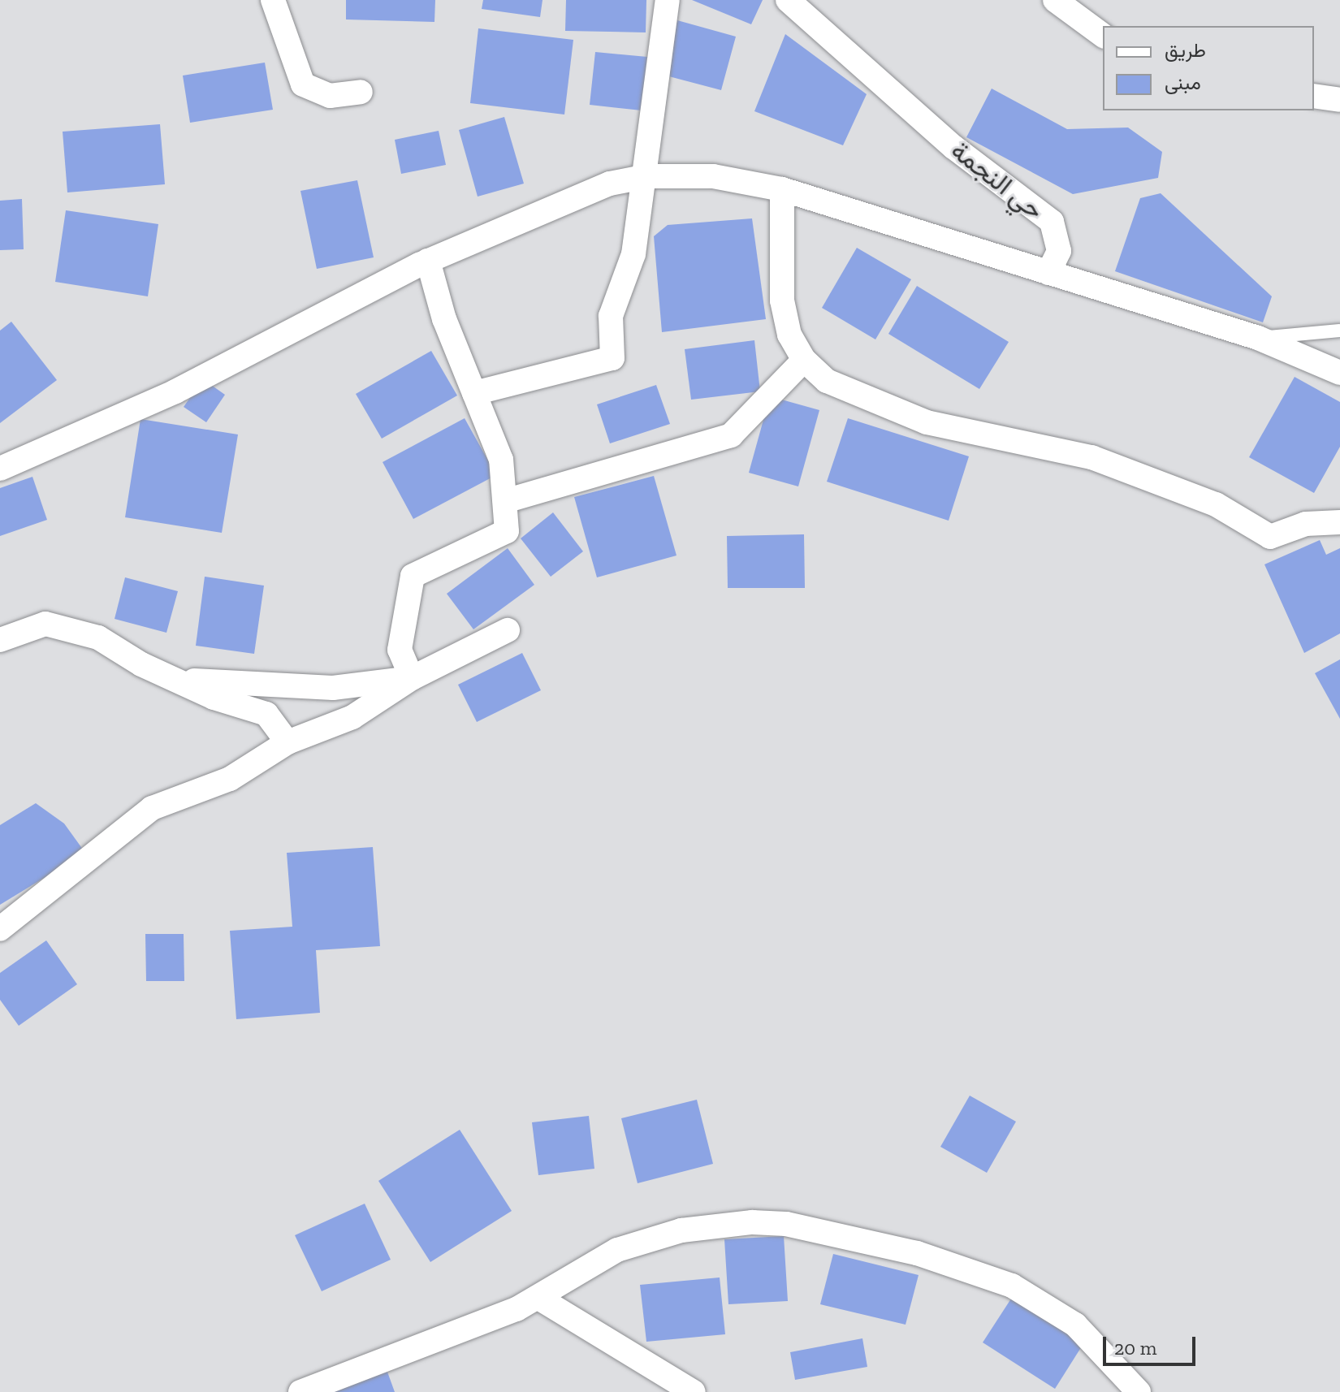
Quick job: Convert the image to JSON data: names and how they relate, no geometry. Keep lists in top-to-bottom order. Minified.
{"streets":{"street":["حي النجمة"]},"legend":["طريق","مبنى"],"scale_bar":"20 m"}
